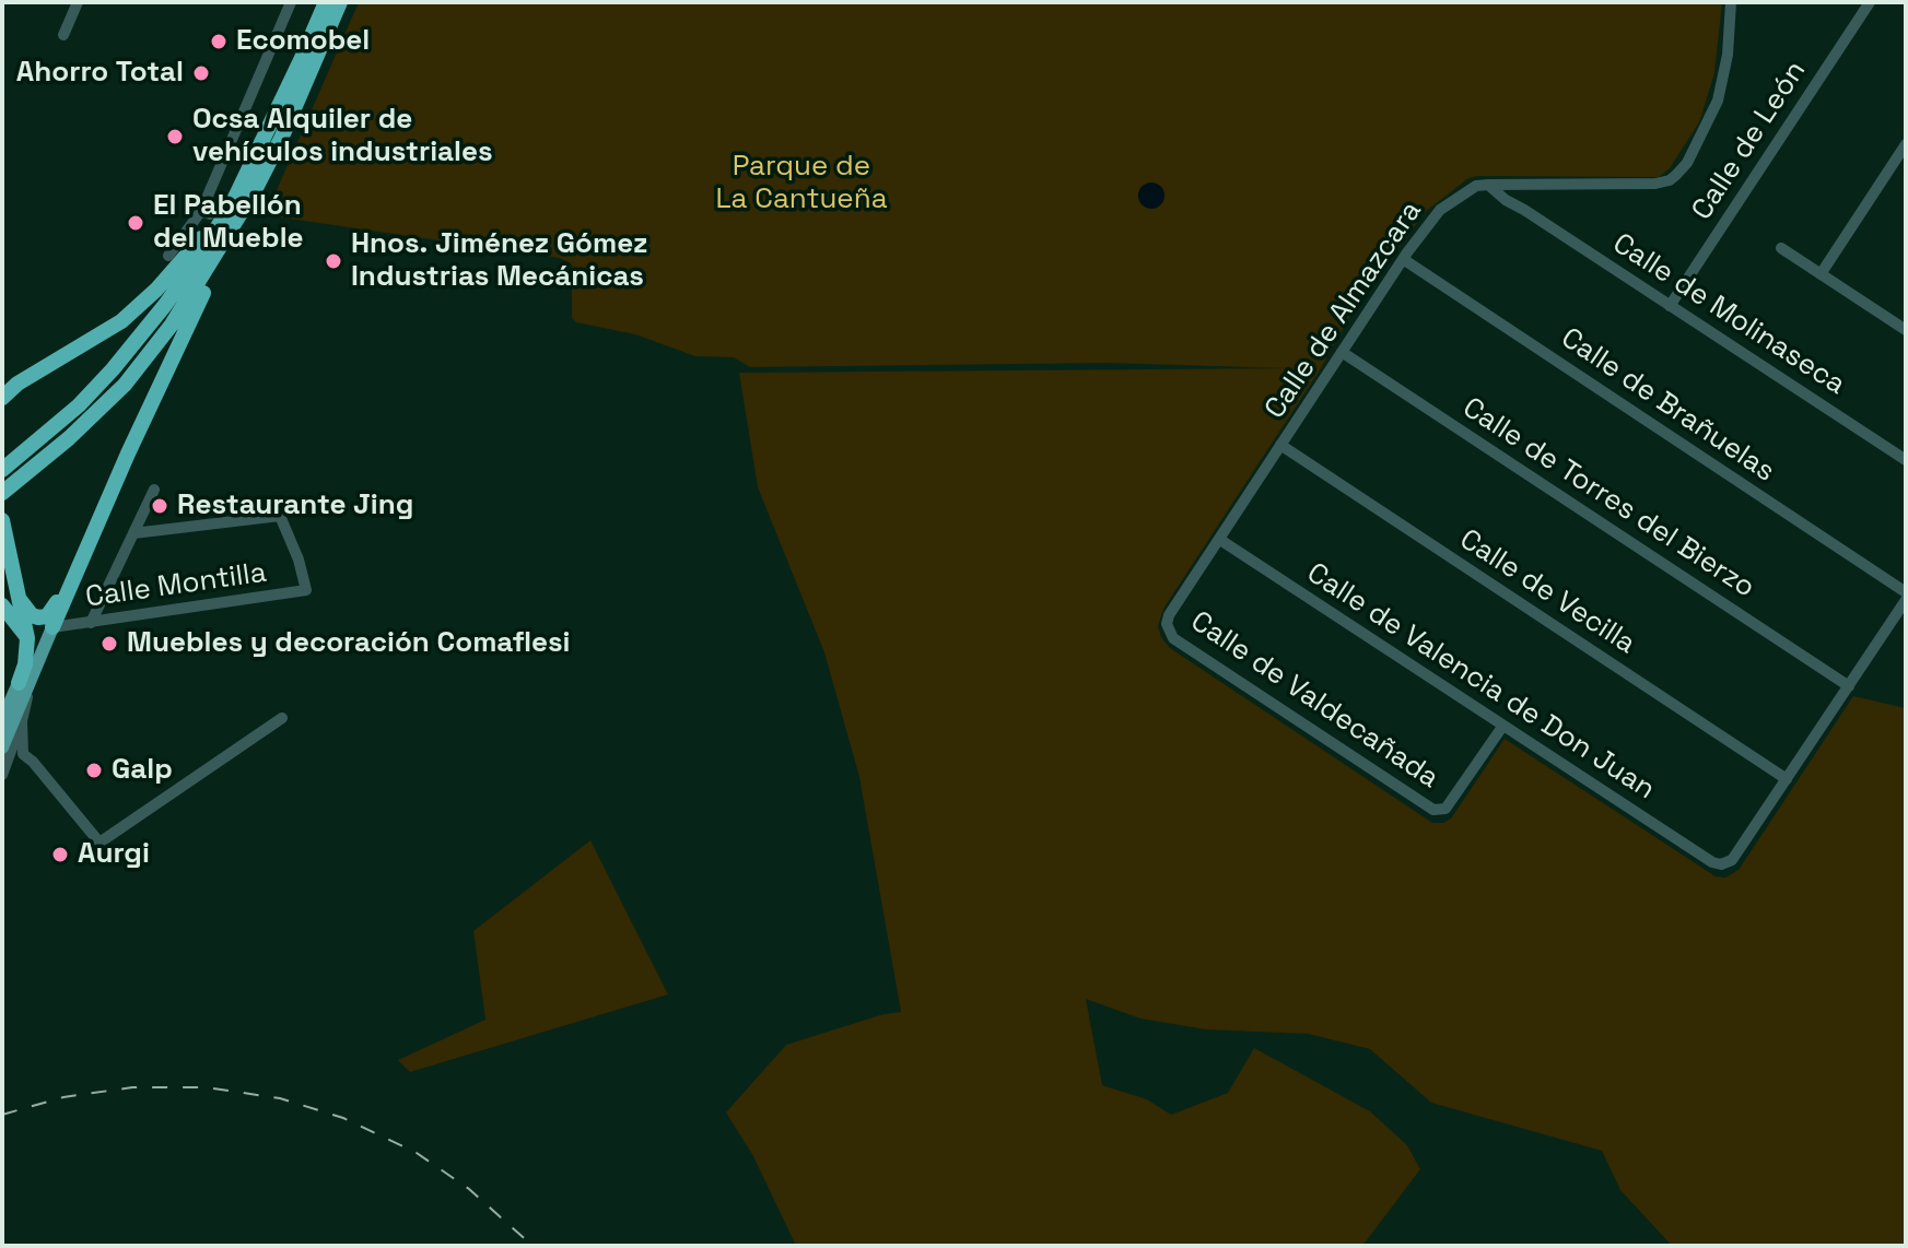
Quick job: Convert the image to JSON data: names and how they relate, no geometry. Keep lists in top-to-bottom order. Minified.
{"streets":{"street":["Calle de León","Calle de Almazcara","Calle de Molinaseca","Calle de Brañuelas","Calle de Torres del Bierzo","Calle Montilla","Calle de Vecilla","Calle de Valencia de Don Juan","Calle de Valdecañada"]},"crossings":[["Calle de León","Calle de Molinaseca"],["Calle de Almazcara","Calle de Molinaseca"],["Calle de Almazcara","Calle de Brañuelas"],["Calle de Almazcara","Calle de Torres del Bierzo"],["Calle de Almazcara","Calle de Vecilla"],["Calle de Almazcara","Calle de Valencia de Don Juan"],["Calle de Almazcara","Calle de Valdecañada"],["Calle de Vecilla","Calle de Valencia de Don Juan"],["Calle de Valencia de Don Juan","Calle de Valdecañada"]],"parks":["Parque de La Cantueña"],"places":["Ecomobel","Ahorro Total","Ocsa Alquiler de vehículos industriales","El Pabellón del Mueble","Hnos. Jiménez Gómez Industrias Mecánicas","Restaurante Jing","Muebles y decoración Comaflesi","Galp","Aurgi"]}
